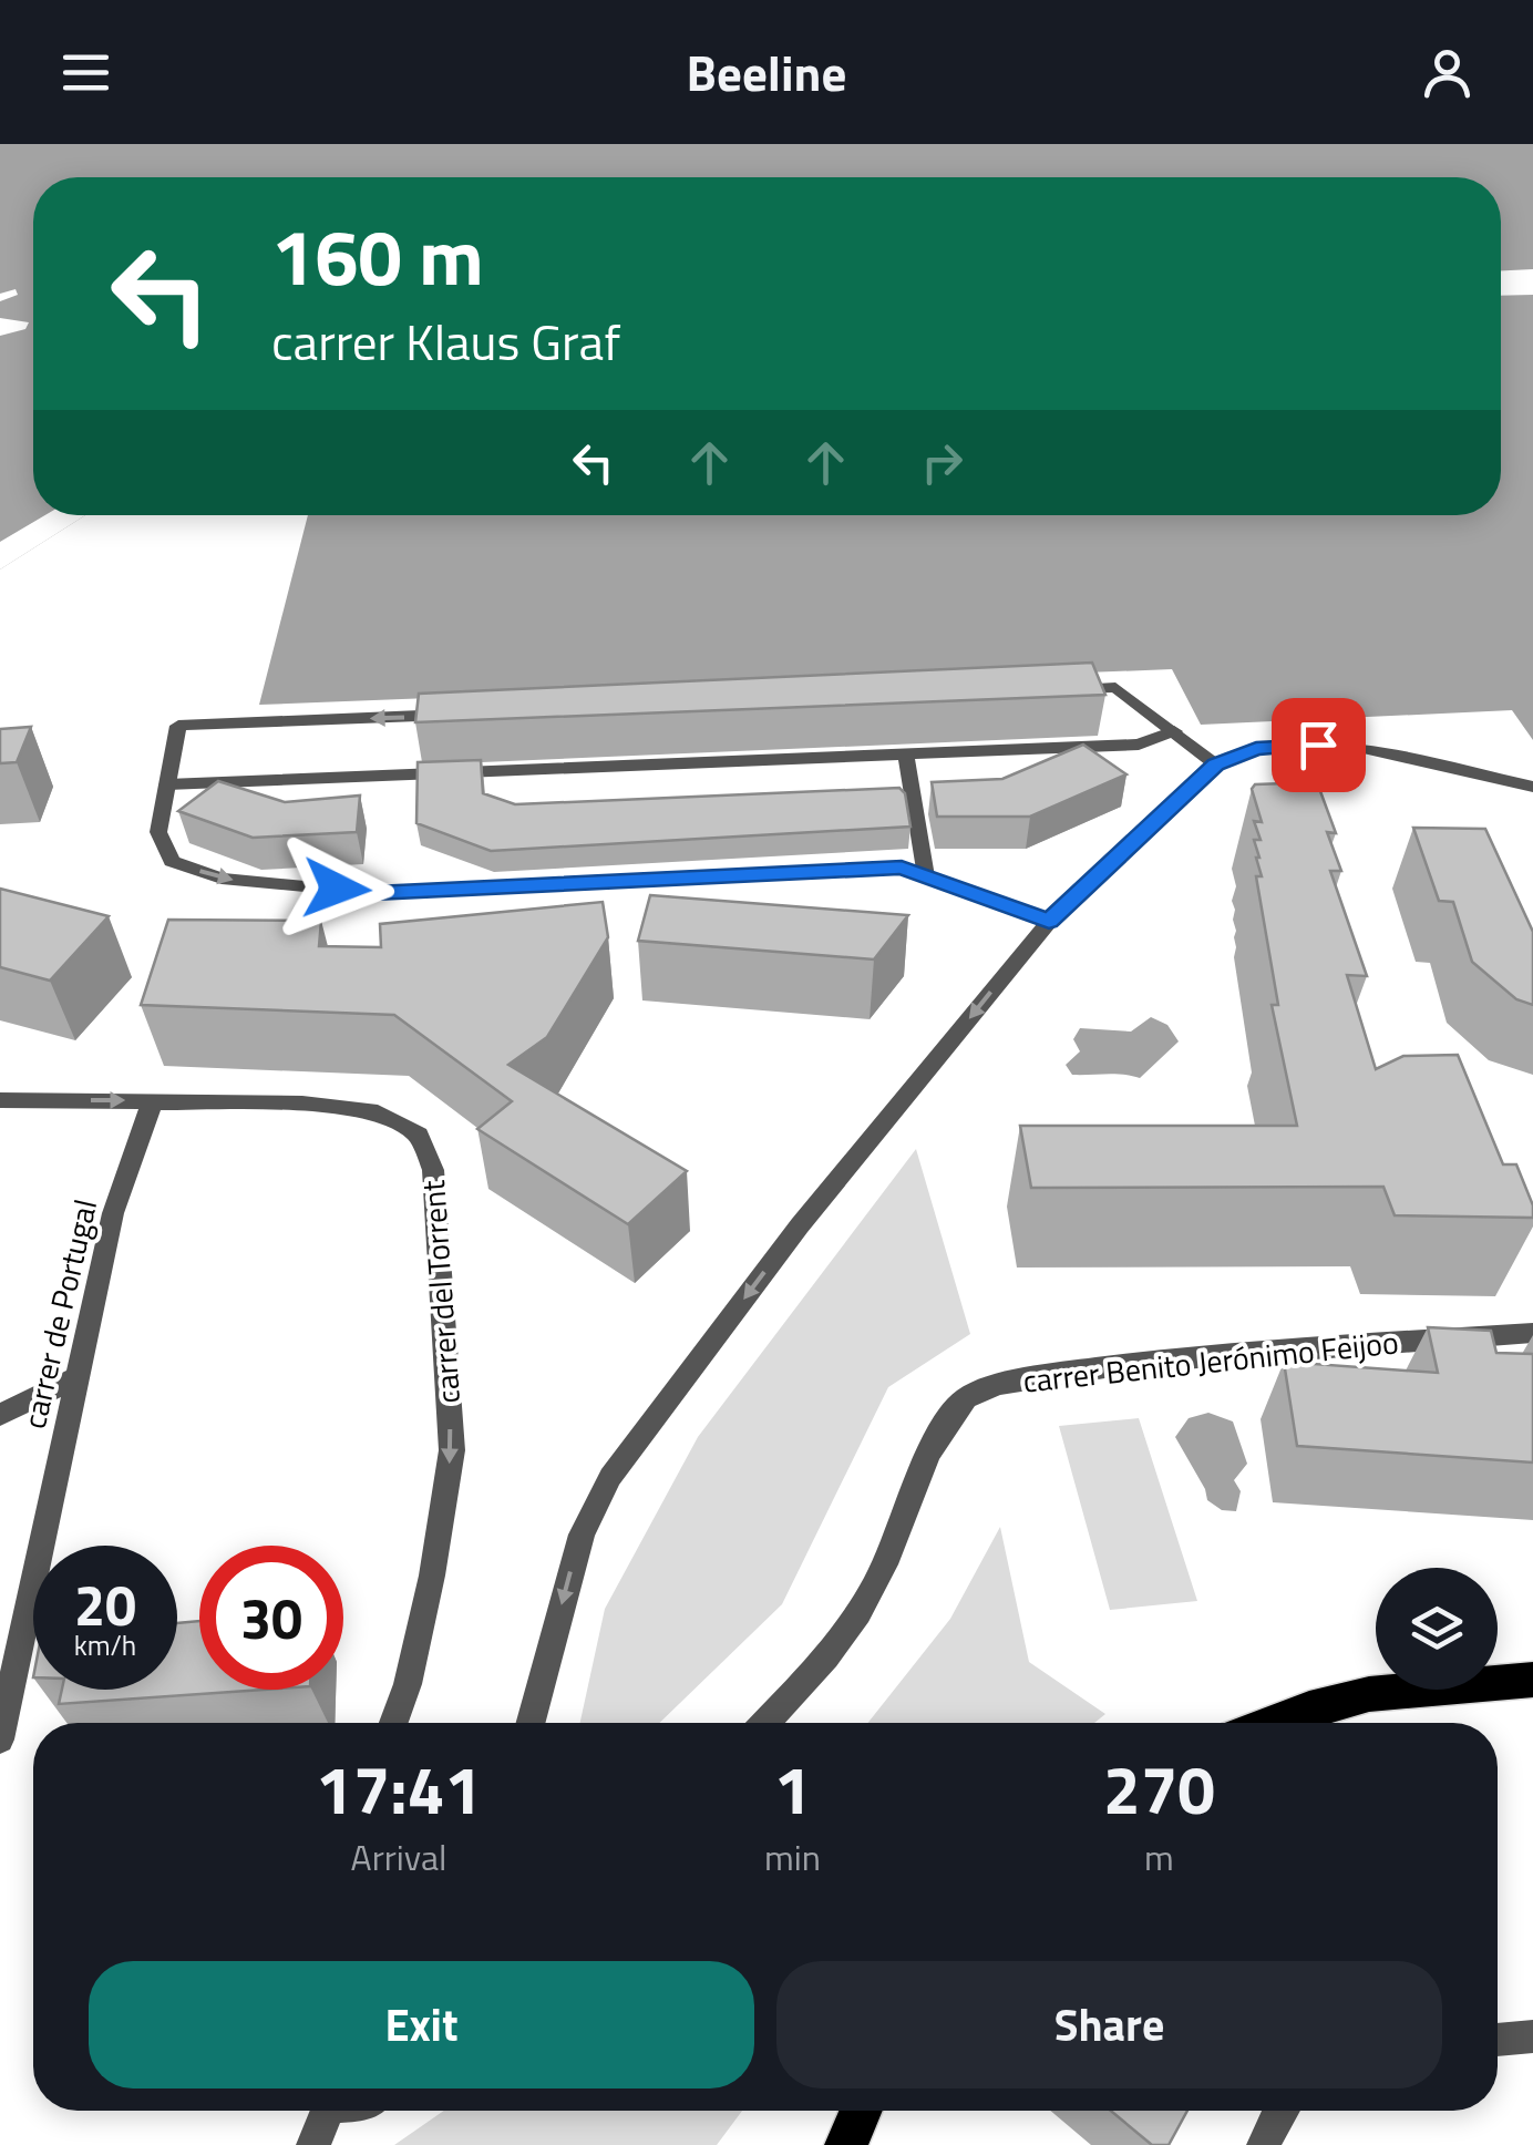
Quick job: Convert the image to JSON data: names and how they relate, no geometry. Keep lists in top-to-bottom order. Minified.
{"streets":{"street":["carrer del Torrent","carrer de Portugal","carrer Benito Jerónimo Feijoo"]},"crossings":[["carrer del Torrent","carrer de Portugal"]],"page":{"header":"Beeline","turn":["160 m","carrer Klaus Graf"],"speed":"20 km/h","limit":"30","eta":["17:41","Arrival","1","min","270","m"],"buttons":["Exit","Share"]}}
